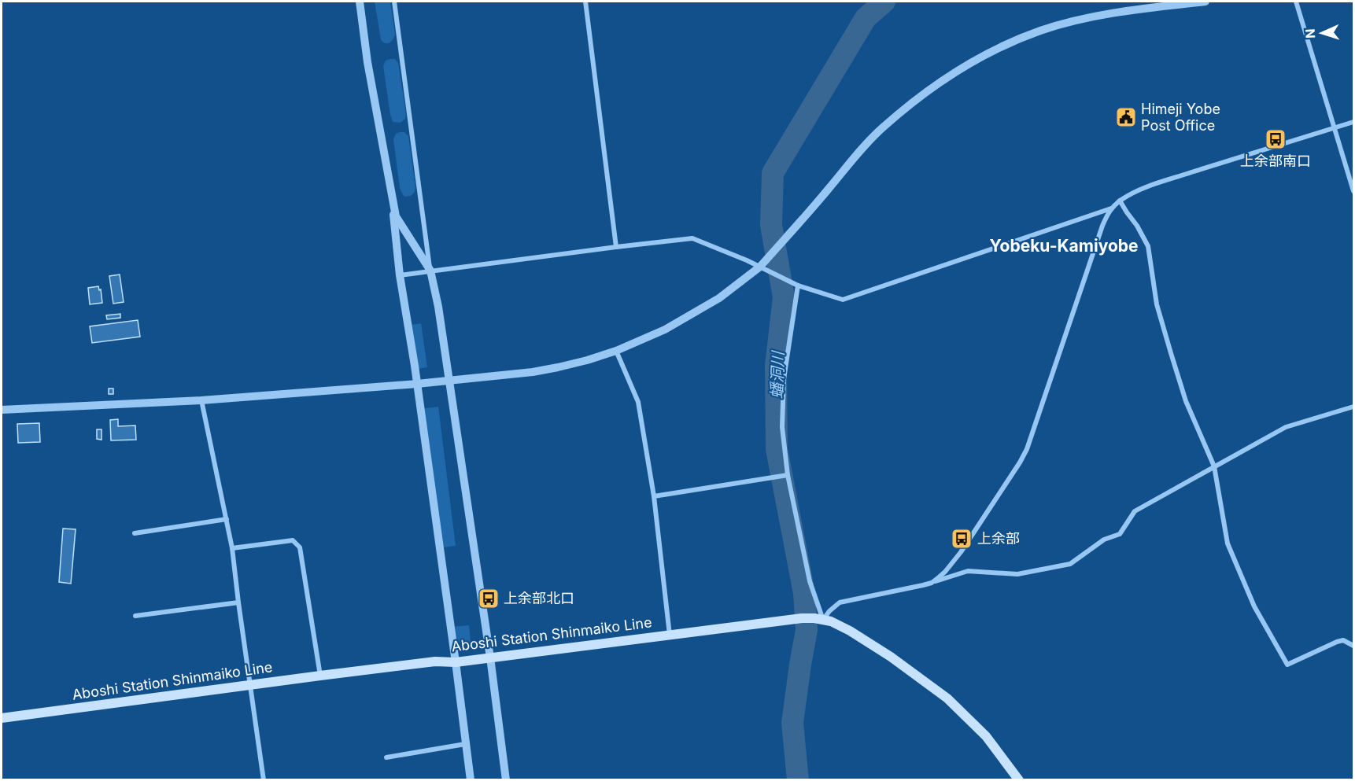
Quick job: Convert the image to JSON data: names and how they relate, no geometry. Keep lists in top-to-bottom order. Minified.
{"streets":{"main road":["Aboshi Station Shinmaiko Line"]},"districts":["Yobeku-Kamiyobe"],"water":["蟠洞川"],"places":{"public building":["Himeji Yobe Post Office"],"bus stop":["上余部南口","上余部","上余部北口"]},"north":"left"}
